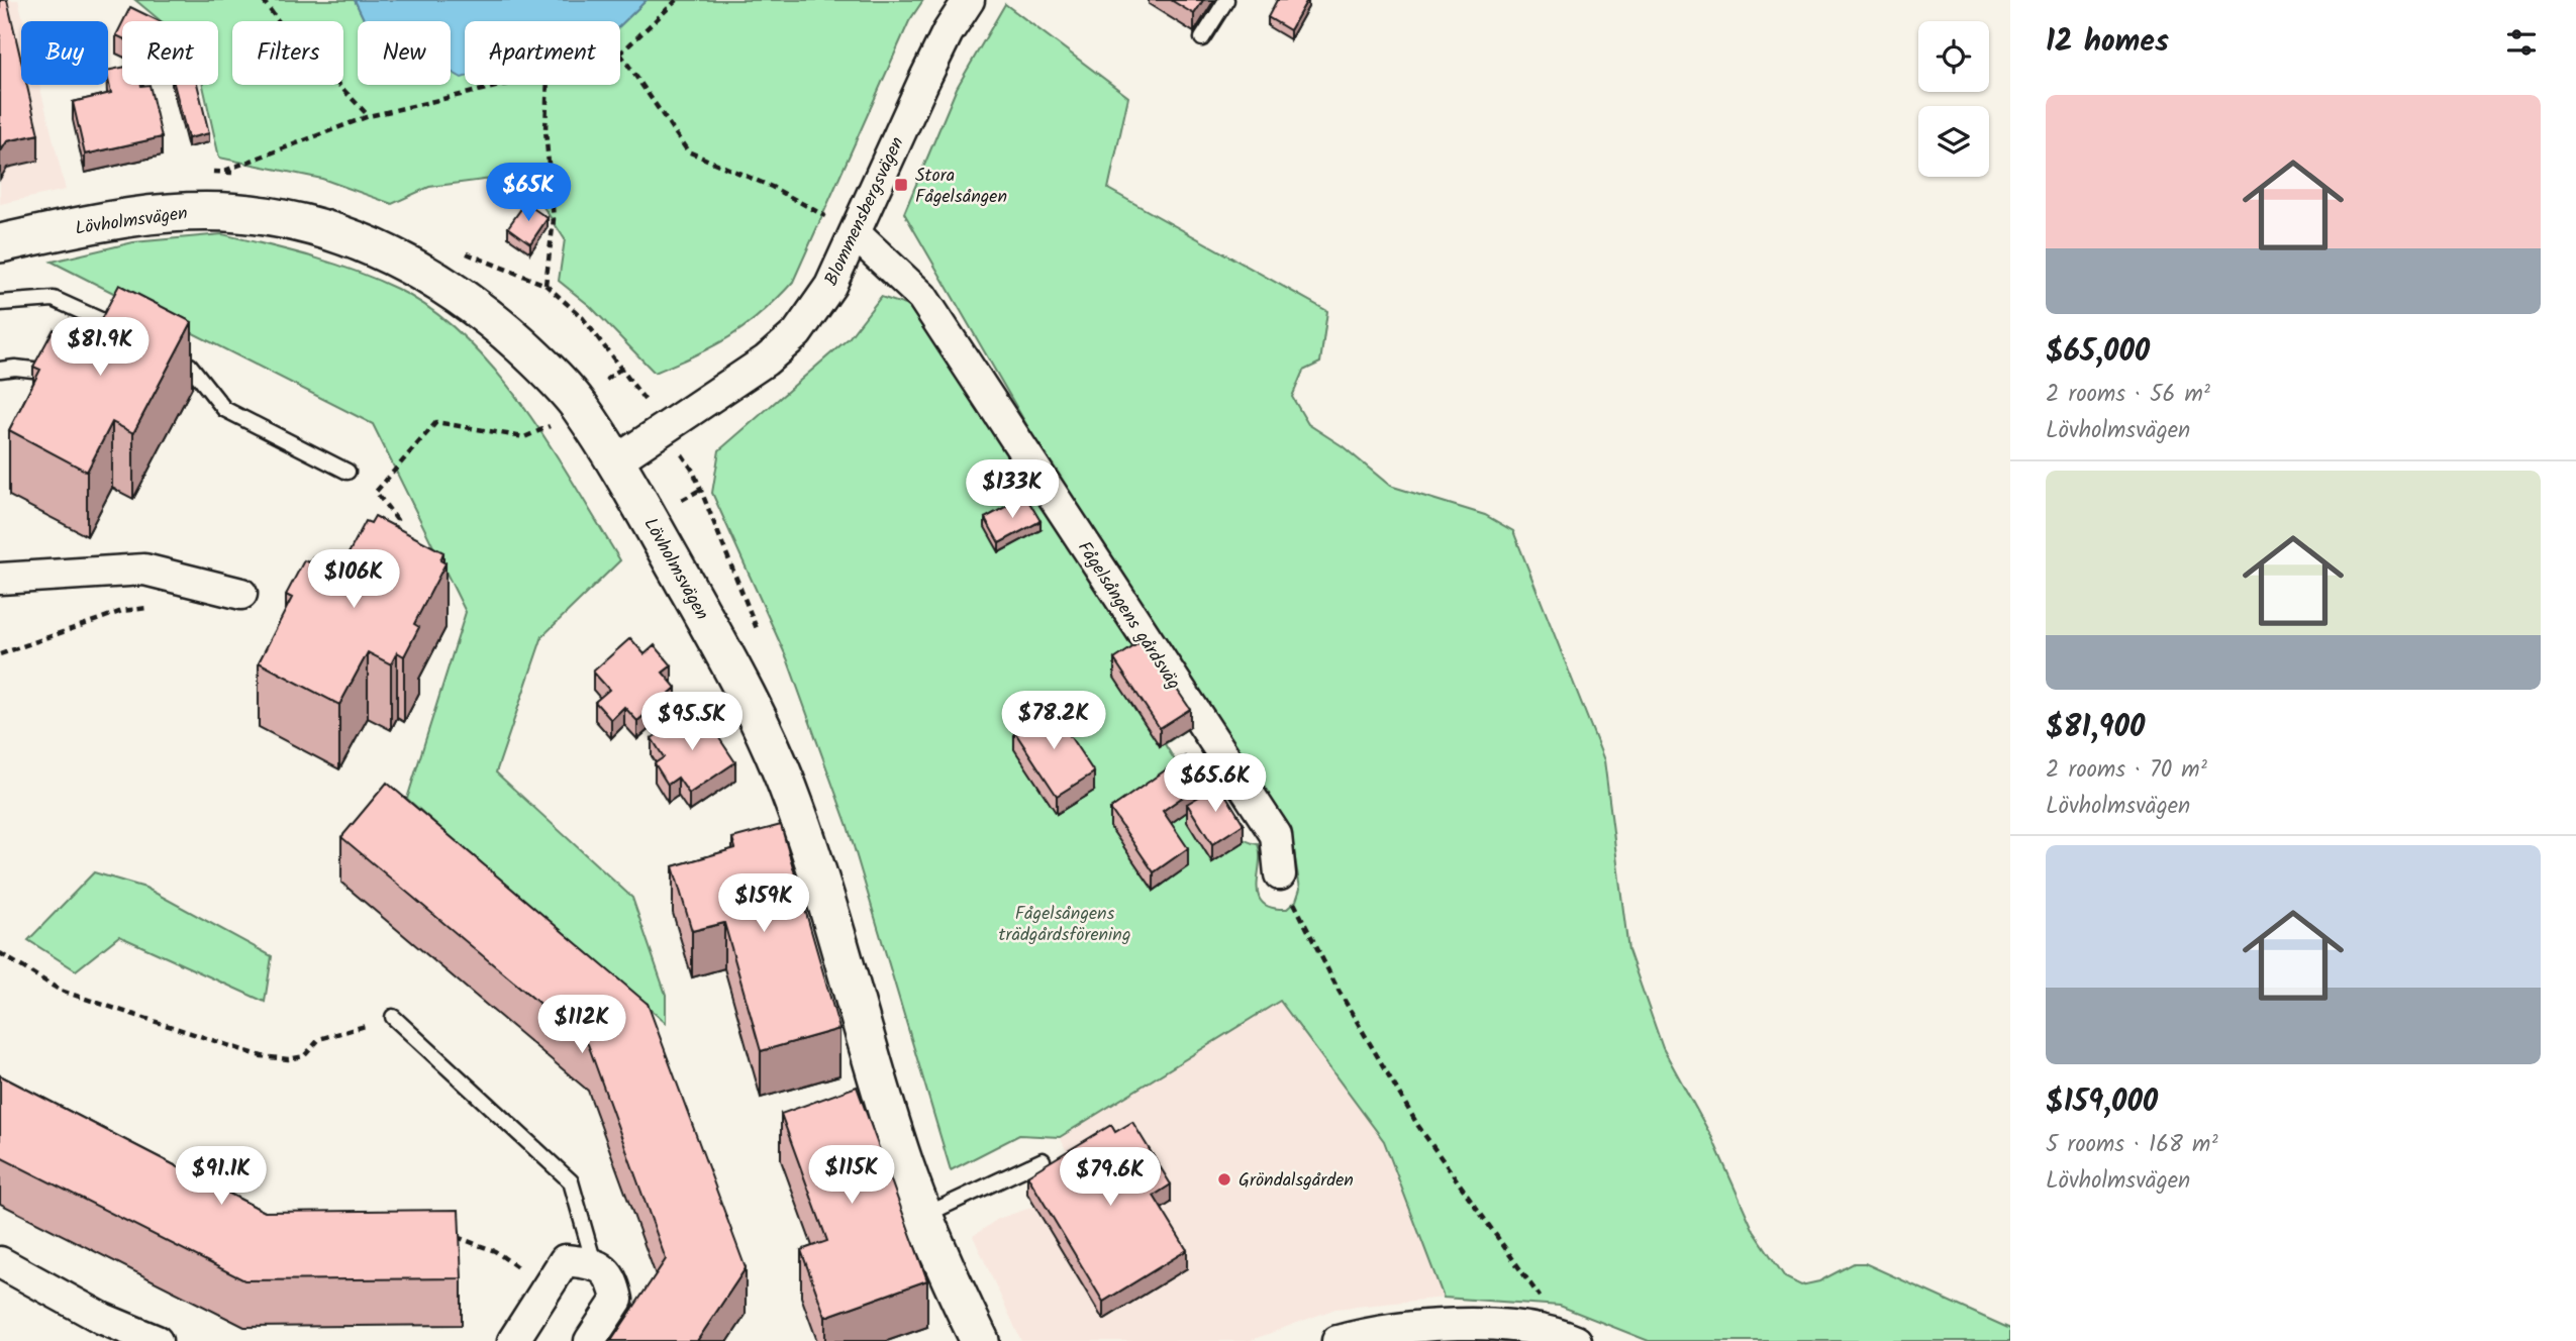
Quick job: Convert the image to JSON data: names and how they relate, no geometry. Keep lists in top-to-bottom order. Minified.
{"streets":{"street":["Blommensbergsvägen","Lövholmsvägen","Fågelsångens gårdsväg"]},"crossings":[["Blommensbergsvägen","Lövholmsvägen"],["Blommensbergsvägen","Fågelsångens gårdsväg"]],"parks":["Fågelsångens trädgårdsförening"],"places":{"transit":["Stora Fågelsången"],"other":["Gröndalsgården"]},"page":{"heading":"12 homes","chip":["Buy","Rent","Filters","New","Apartment"],"list":[{"name":"$65,000","note":"2 rooms · 56 m² · Lövholmsvägen"},{"name":"$81,900","note":"2 rooms · 70 m² · Lövholmsvägen"},{"name":"$159,000","note":"5 rooms · 168 m² · Lövholmsvägen"}],"price":["$65K","$81.9K","$133K","$106K","$78.2K","$95.5K","$65.6K","$159K","$112K","$115K","$91.1K","$79.6K"]}}
